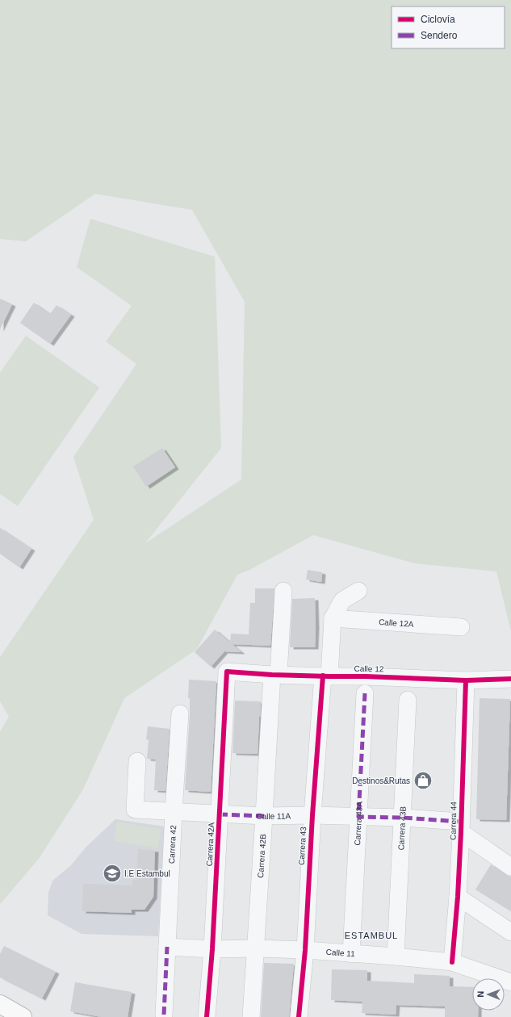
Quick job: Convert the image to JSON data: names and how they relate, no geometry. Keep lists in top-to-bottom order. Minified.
{"streets":{"street":["Calle 12A","Calle 12","Calle 11A","Carrera 44","Carrera 43A","Carrera 43B","Carrera 42A","Carrera 42","Carrera 43","Carrera 42B","Calle 11"]},"crossings":[["Calle 12A","Carrera 43"],["Calle 12","Carrera 44"],["Calle 12","Carrera 42A"],["Calle 12","Carrera 43"],["Calle 12","Carrera 42B"],["Calle 11A","Carrera 44"],["Calle 11A","Carrera 43A"],["Calle 11A","Carrera 43B"],["Calle 11A","Carrera 42A"],["Calle 11A","Carrera 42"],["Calle 11A","Carrera 43"],["Calle 11A","Carrera 42B"],["Carrera 44","Calle 11"],["Carrera 43A","Calle 11"],["Carrera 43B","Calle 11"],["Carrera 42A","Calle 11"],["Carrera 42","Calle 11"],["Carrera 43","Calle 11"],["Carrera 42B","Calle 11"]],"districts":["ESTAMBUL"],"places":{"shop":["Destinos&Rutas"],"school or university":["I.E Estambul"]},"legend":["Ciclovía","Sendero"],"north":"left"}
